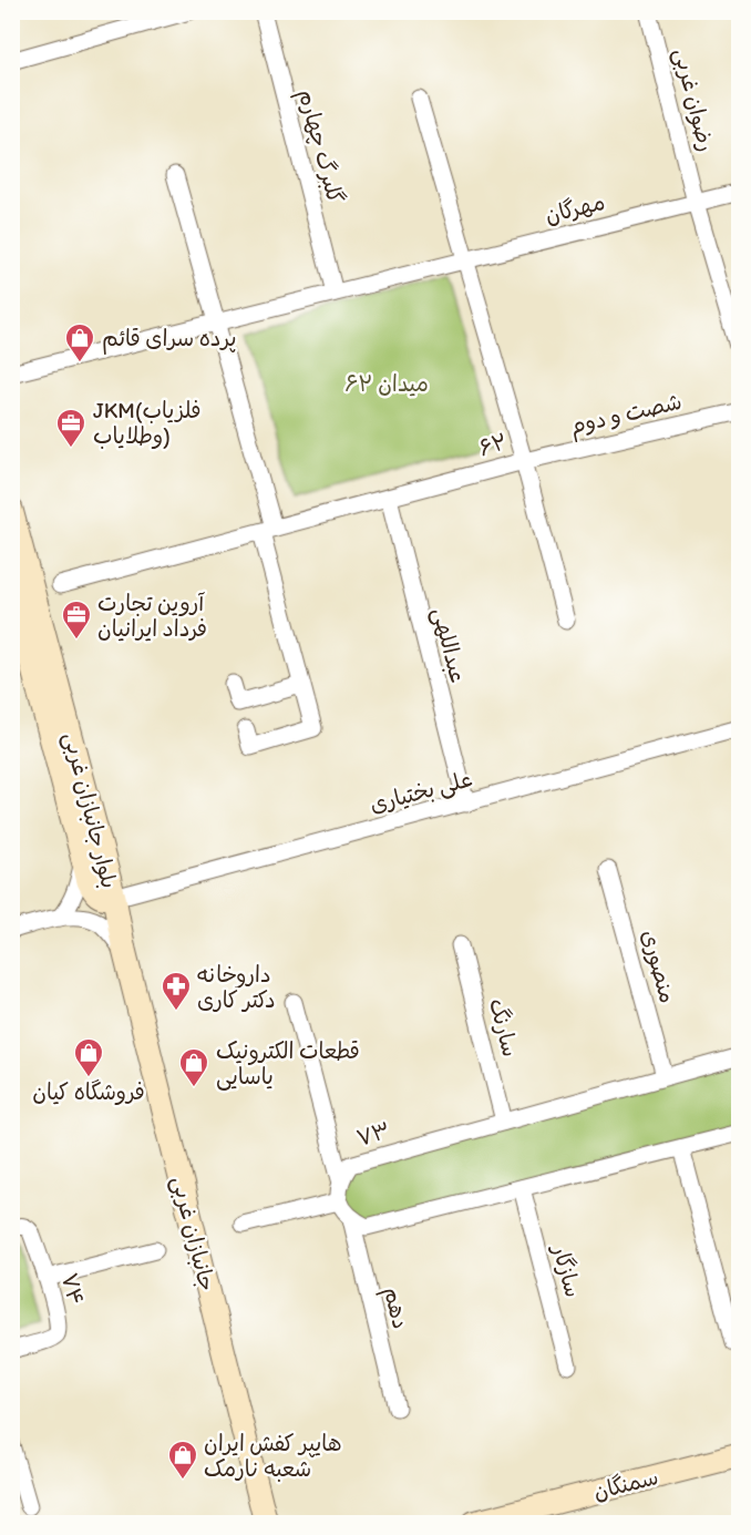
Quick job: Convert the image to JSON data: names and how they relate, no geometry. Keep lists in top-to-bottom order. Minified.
{"streets":{"main road":["بلوار جانبازان غربی","جانبازان غربی","سمنگان"],"street":["رضوان غربی","گلبرگ چهارم","مهرگان","شصت و دوم","۶۲","عبداللهی","علی بختیاری","منصوری","سارنگ","۷۳","سازگار","۷۴","دهم"]},"crossings":[["رضوان غربی","مهرگان"],["مهرگان","۶۲"],["شصت و دوم","۶۲"],["۶۲","عبداللهی"],["عبداللهی","علی بختیاری"],["علی بختیاری","بلوار جانبازان غربی"],["علی بختیاری","جانبازان غربی"],["بلوار جانبازان غربی","جانبازان غربی"],["منصوری","۷۳"],["سارنگ","۷۳"]],"parks":["میدان ۶۲"],"places":{"shop":["پرده سرای قائم","فروشگاه کیان","قطعات الکترونیک یاسایی","هایپر کفش ایران شعبه نارمک"],"office":["JKM(فلزیاب وطلایاب)","آروین تجارت فرداد ایرانیان"],"pharmacy":["داروخانه دکتر کاری"]}}
